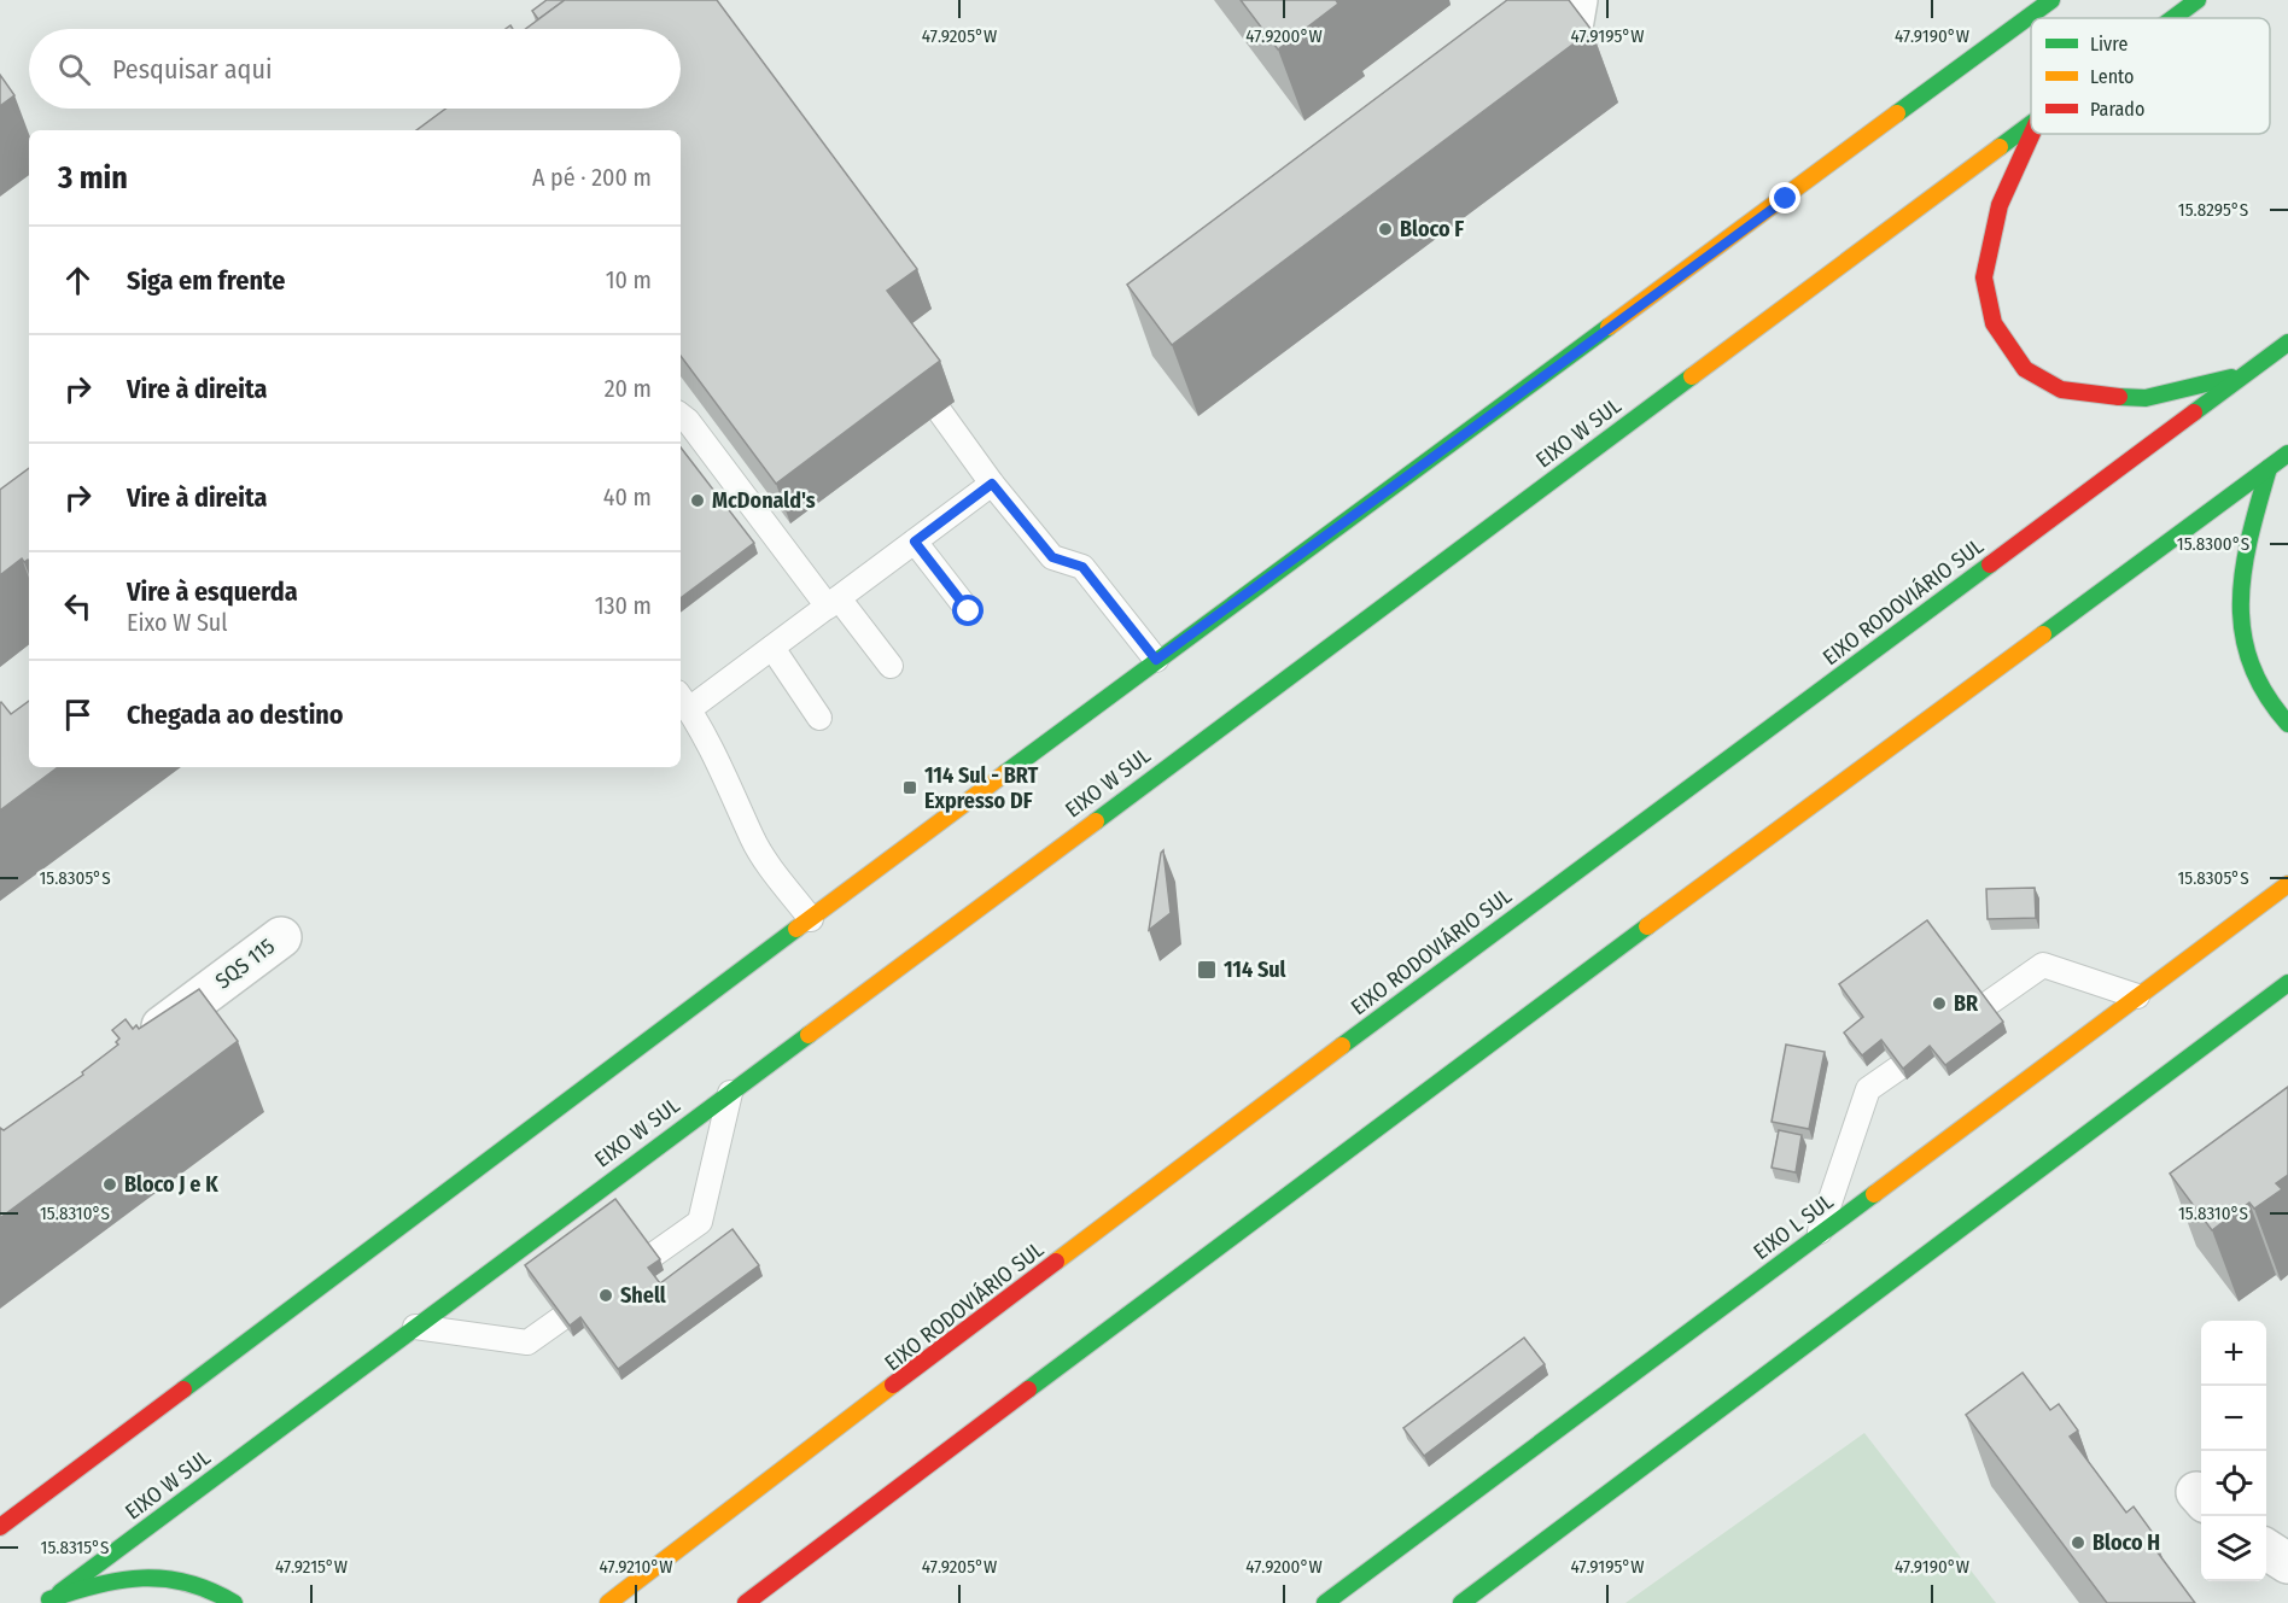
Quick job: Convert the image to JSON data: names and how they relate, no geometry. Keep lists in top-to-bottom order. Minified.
{"streets":{"main road":["EIXO W SUL","EIXO RODOVIÁRIO SUL","EIXO L SUL"],"street":["SQS 115"]},"places":{"other":["Bloco F","McDonald's","BR","Bloco J e K","Shell","Bloco H"],"transit":["114 Sul - BRT Expresso DF","114 Sul"]},"legend":["Livre","Lento","Parado"],"page":{"search":"Pesquisar aqui","heading":["3 min","A pé · 200 m"],"list":[["Siga em frente","10 m"],["Vire à direita","20 m"],["Vire à direita","40 m"],["Vire à esquerda","Eixo W Sul","130 m"],"Chegada ao destino"],"map_buttons":["+","−"]},"coordinates":["47.9205°W","47.9200°W","47.9195°W","47.9190°W","15.8295°S","15.8300°S","15.8305°S","15.8310°S","15.8315°S","47.9215°W","47.9210°W"]}
